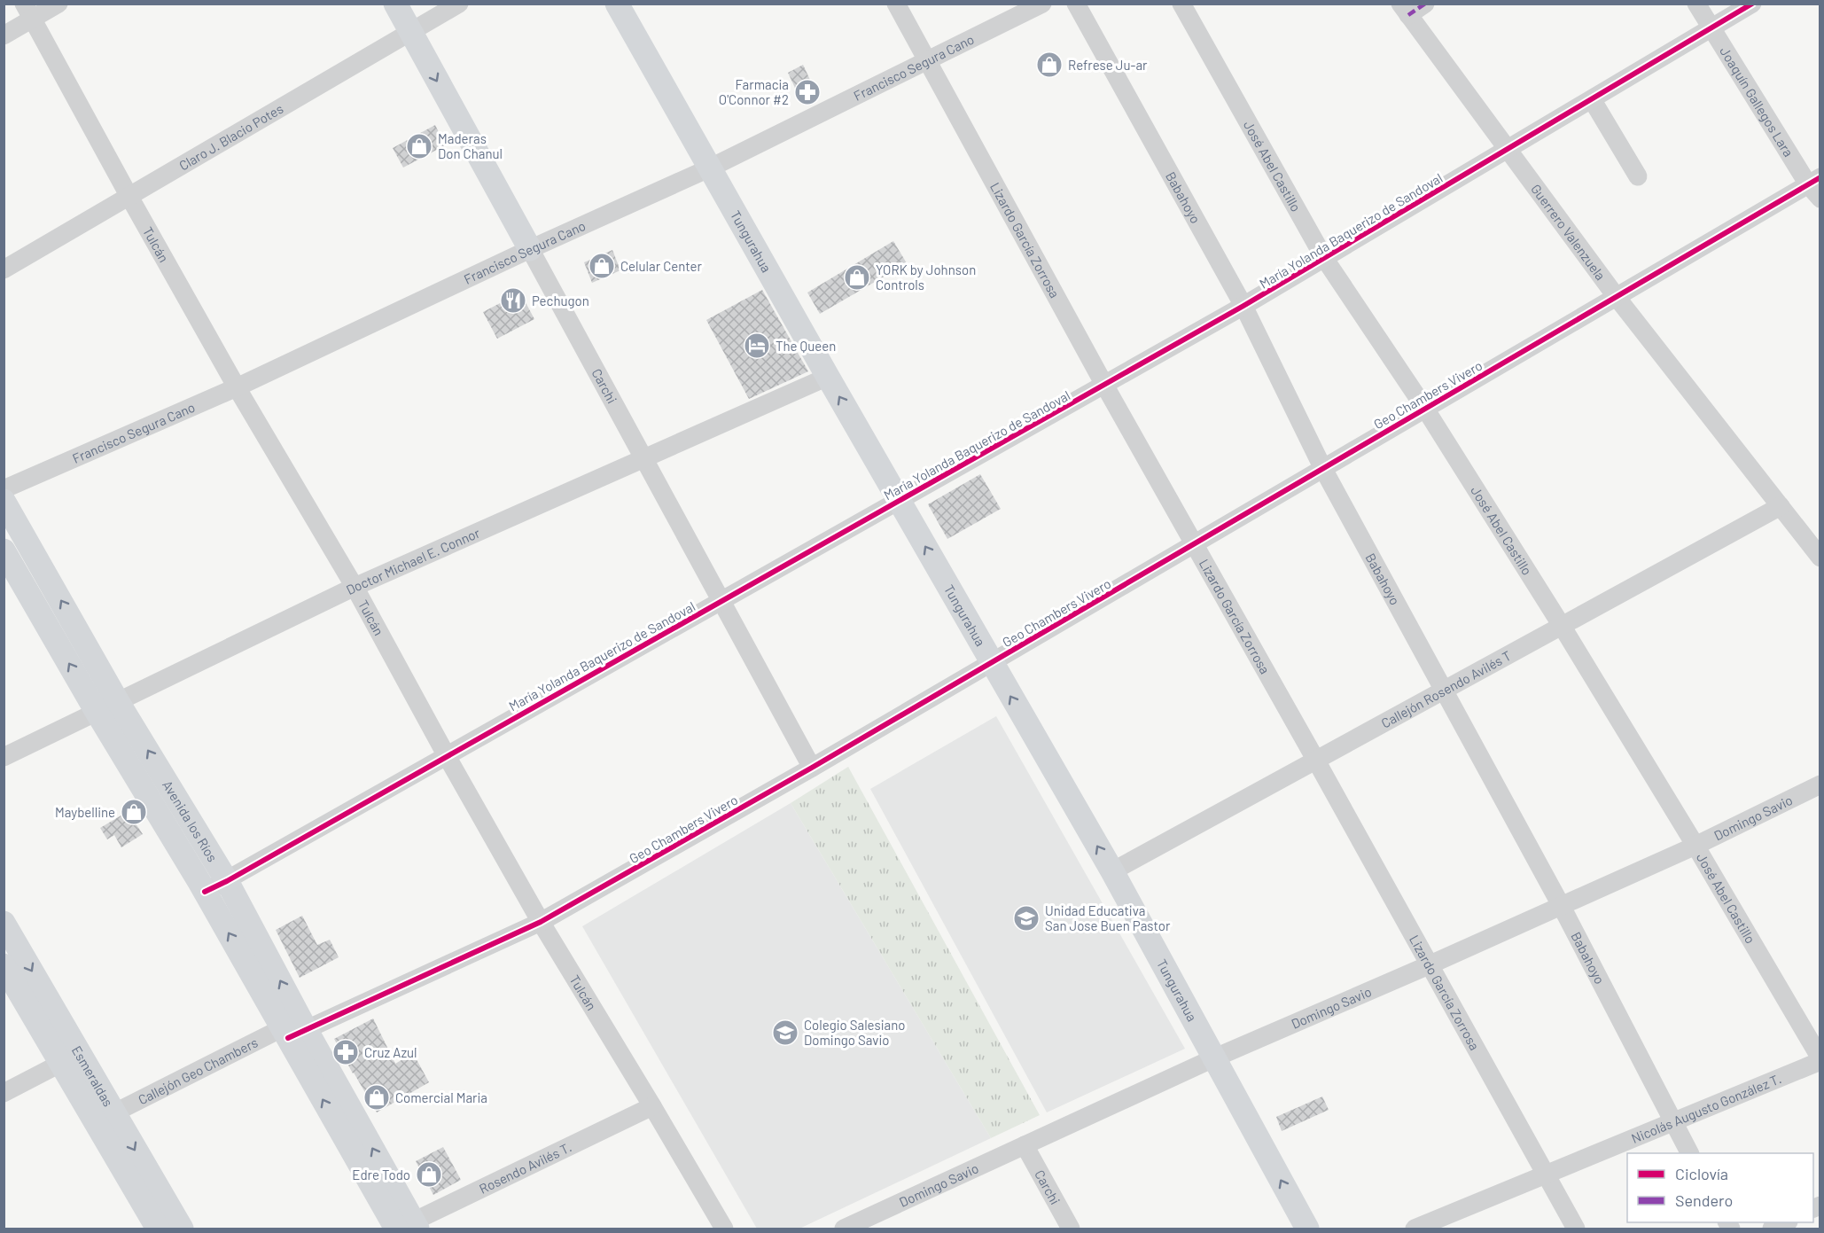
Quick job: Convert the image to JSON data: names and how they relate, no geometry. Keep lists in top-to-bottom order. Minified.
{"streets":{"main road":["Tungurahua","Carchi","Avenida los Ríos","Esmeraldas"],"street":["Francisco Segura Cano","Joaquín Gallegos Lara","Claro J. Blacio Potes","José Abel Castillo","Babahoyo","María Yolanda Baquerizo de Sandoval","Guerrero Valenzuela","Lizardo García Zorrosa","Tulcán","Geo Chambers Vivero","Doctor Michael E. Connor","Callejón Rosendo Avilés T","Domingo Savio","Callejón Geo Chambers","Nicolás Augusto González T.","Rosendo Avilés T."]},"crossings":[["Francisco Segura Cano","Lizardo García Zorrosa"],["Francisco Segura Cano","Tungurahua"],["Francisco Segura Cano","Tulcán"],["Francisco Segura Cano","Carchi"],["Joaquín Gallegos Lara","María Yolanda Baquerizo de Sandoval"],["Joaquín Gallegos Lara","Geo Chambers Vivero"],["Claro J. Blacio Potes","Tulcán"],["Claro J. Blacio Potes","Carchi"],["José Abel Castillo","María Yolanda Baquerizo de Sandoval"],["José Abel Castillo","Geo Chambers Vivero"],["José Abel Castillo","Callejón Rosendo Avilés T"],["José Abel Castillo","Domingo Savio"],["José Abel Castillo","Nicolás Augusto González T."],["Babahoyo","María Yolanda Baquerizo de Sandoval"],["Babahoyo","Geo Chambers Vivero"],["Babahoyo","Callejón Rosendo Avilés T"],["Babahoyo","Domingo Savio"],["Babahoyo","Nicolás Augusto González T."],["María Yolanda Baquerizo de Sandoval","Guerrero Valenzuela"],["María Yolanda Baquerizo de Sandoval","Lizardo García Zorrosa"],["María Yolanda Baquerizo de Sandoval","Tungurahua"],["María Yolanda Baquerizo de Sandoval","Tulcán"],["María Yolanda Baquerizo de Sandoval","Carchi"],["María Yolanda Baquerizo de Sandoval","Avenida los Ríos"],["Guerrero Valenzuela","Geo Chambers Vivero"],["Guerrero Valenzuela","Callejón Rosendo Avilés T"],["Lizardo García Zorrosa","Geo Chambers Vivero"],["Lizardo García Zorrosa","Callejón Rosendo Avilés T"],["Lizardo García Zorrosa","Domingo Savio"],["Lizardo García Zorrosa","Nicolás Augusto González T."],["Tungurahua","Geo Chambers Vivero"],["Tungurahua","Doctor Michael E. Connor"],["Tungurahua","Callejón Rosendo Avilés T"],["Tungurahua","Domingo Savio"],["Tulcán","Geo Chambers Vivero"],["Tulcán","Doctor Michael E. Connor"],["Tulcán","Rosendo Avilés T."],["Carchi","Geo Chambers Vivero"],["Carchi","Doctor Michael E. Connor"],["Carchi","Domingo Savio"],["Geo Chambers Vivero","Avenida los Ríos"],["Geo Chambers Vivero","Callejón Geo Chambers"],["Doctor Michael E. Connor","Avenida los Ríos"],["Avenida los Ríos","Callejón Geo Chambers"],["Avenida los Ríos","Rosendo Avilés T."],["Callejón Geo Chambers","Esmeraldas"]],"one_way":["Tungurahua","Avenida los Ríos"],"places":{"shop":["Refrese Ju-ar","Maderas Don Chanul","Celular Center","YORK by Johnson Controls","Maybelline","Comercial Maria","Edre Todo"],"pharmacy":["Farmacia O'Connor #2","Cruz Azul"],"restaurant":["Pechugon"],"hotel":["The Queen"],"school or university":["Unidad Educativa San Jose Buen Pastor","Colegio Salesiano Domingo Savio"]},"legend":["Ciclovía","Sendero"]}
